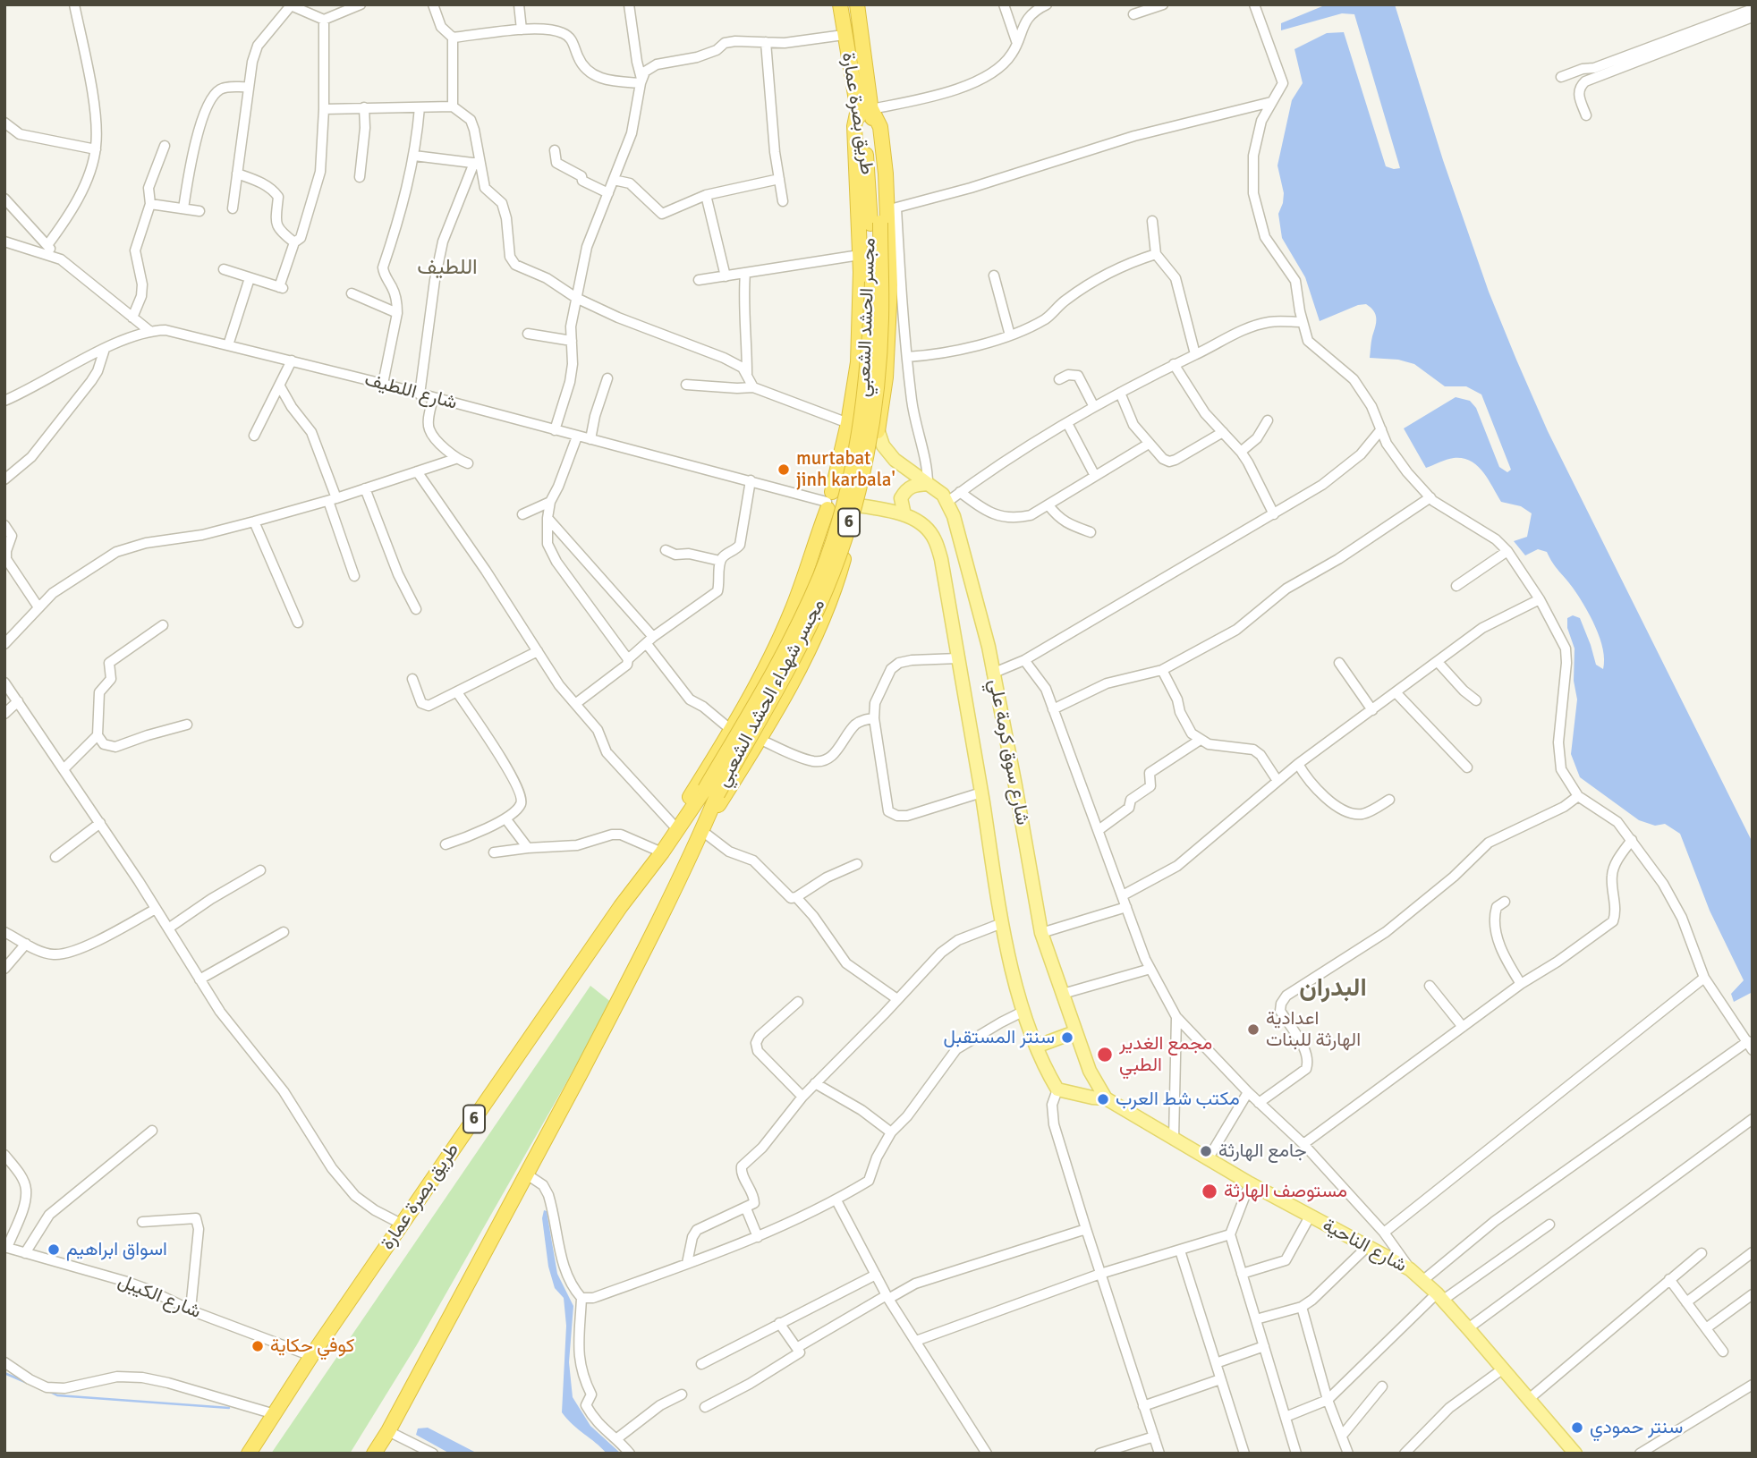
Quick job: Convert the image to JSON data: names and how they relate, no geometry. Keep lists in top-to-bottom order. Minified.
{"streets":{"highway":["طريق بصرة عمارة","6","مجسر شهداء الحشد الشعبي"],"main road":["شارع سوق كرمة علي","شارع الناحية"],"street":["شارع اللطيف","شارع الكيبل"]},"crossings":[["طريق بصرة عمارة","6"],["طريق بصرة عمارة","مجسر شهداء الحشد الشعبي"],["طريق بصرة عمارة","شارع الكيبل"],["شارع اللطيف","شارع سوق كرمة علي"],["6","مجسر شهداء الحشد الشعبي"],["شارع سوق كرمة علي","شارع الناحية"]],"districts":["اللطيف","البدران"],"places":["murtabat jinh karbala'","اعدادية الهارثة للبنات","سنتر المستقبل","مجمع الغدير الطبي","مكتب شط العرب","جامع الهارثة","مستوصف الهارثة","اسواق ابراهيم","كوفي حكاية","سنتر حمودي"]}
